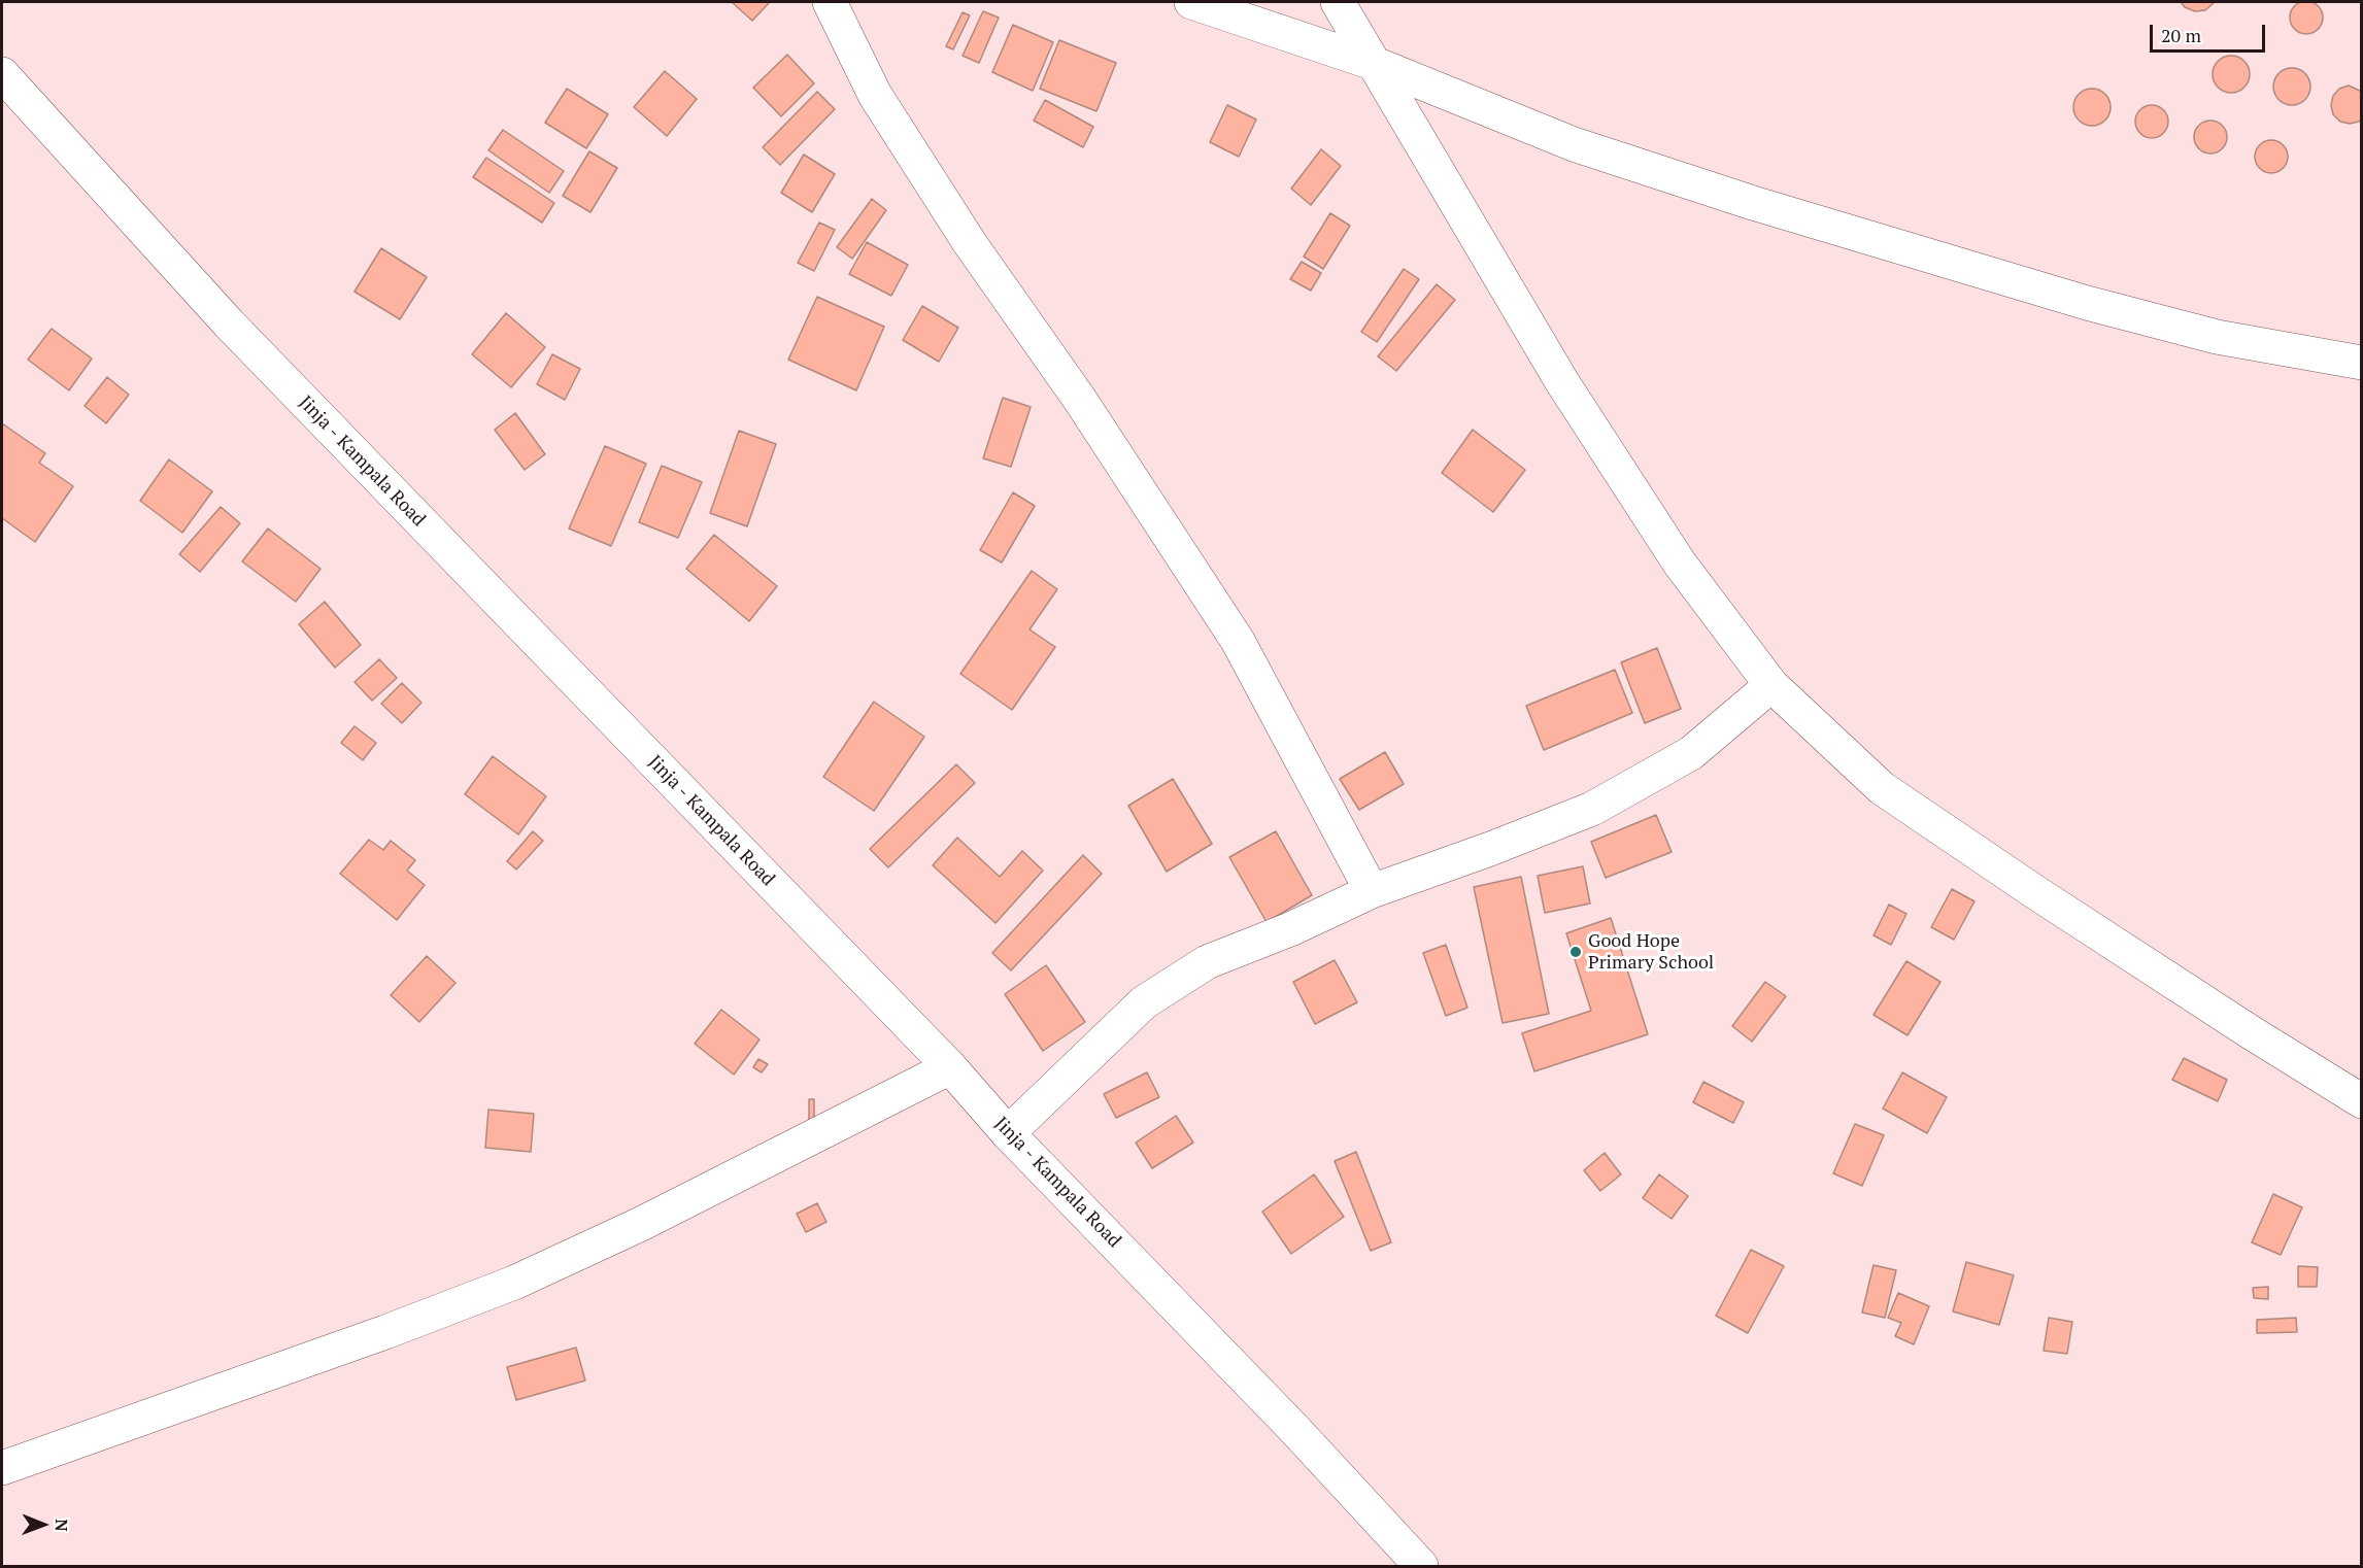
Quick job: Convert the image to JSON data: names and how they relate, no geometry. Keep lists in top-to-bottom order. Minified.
{"streets":{"main road":["Jinja - Kampala Road"]},"places":["Good Hope Primary School"],"scale_bar":"20 m","north":"right"}
